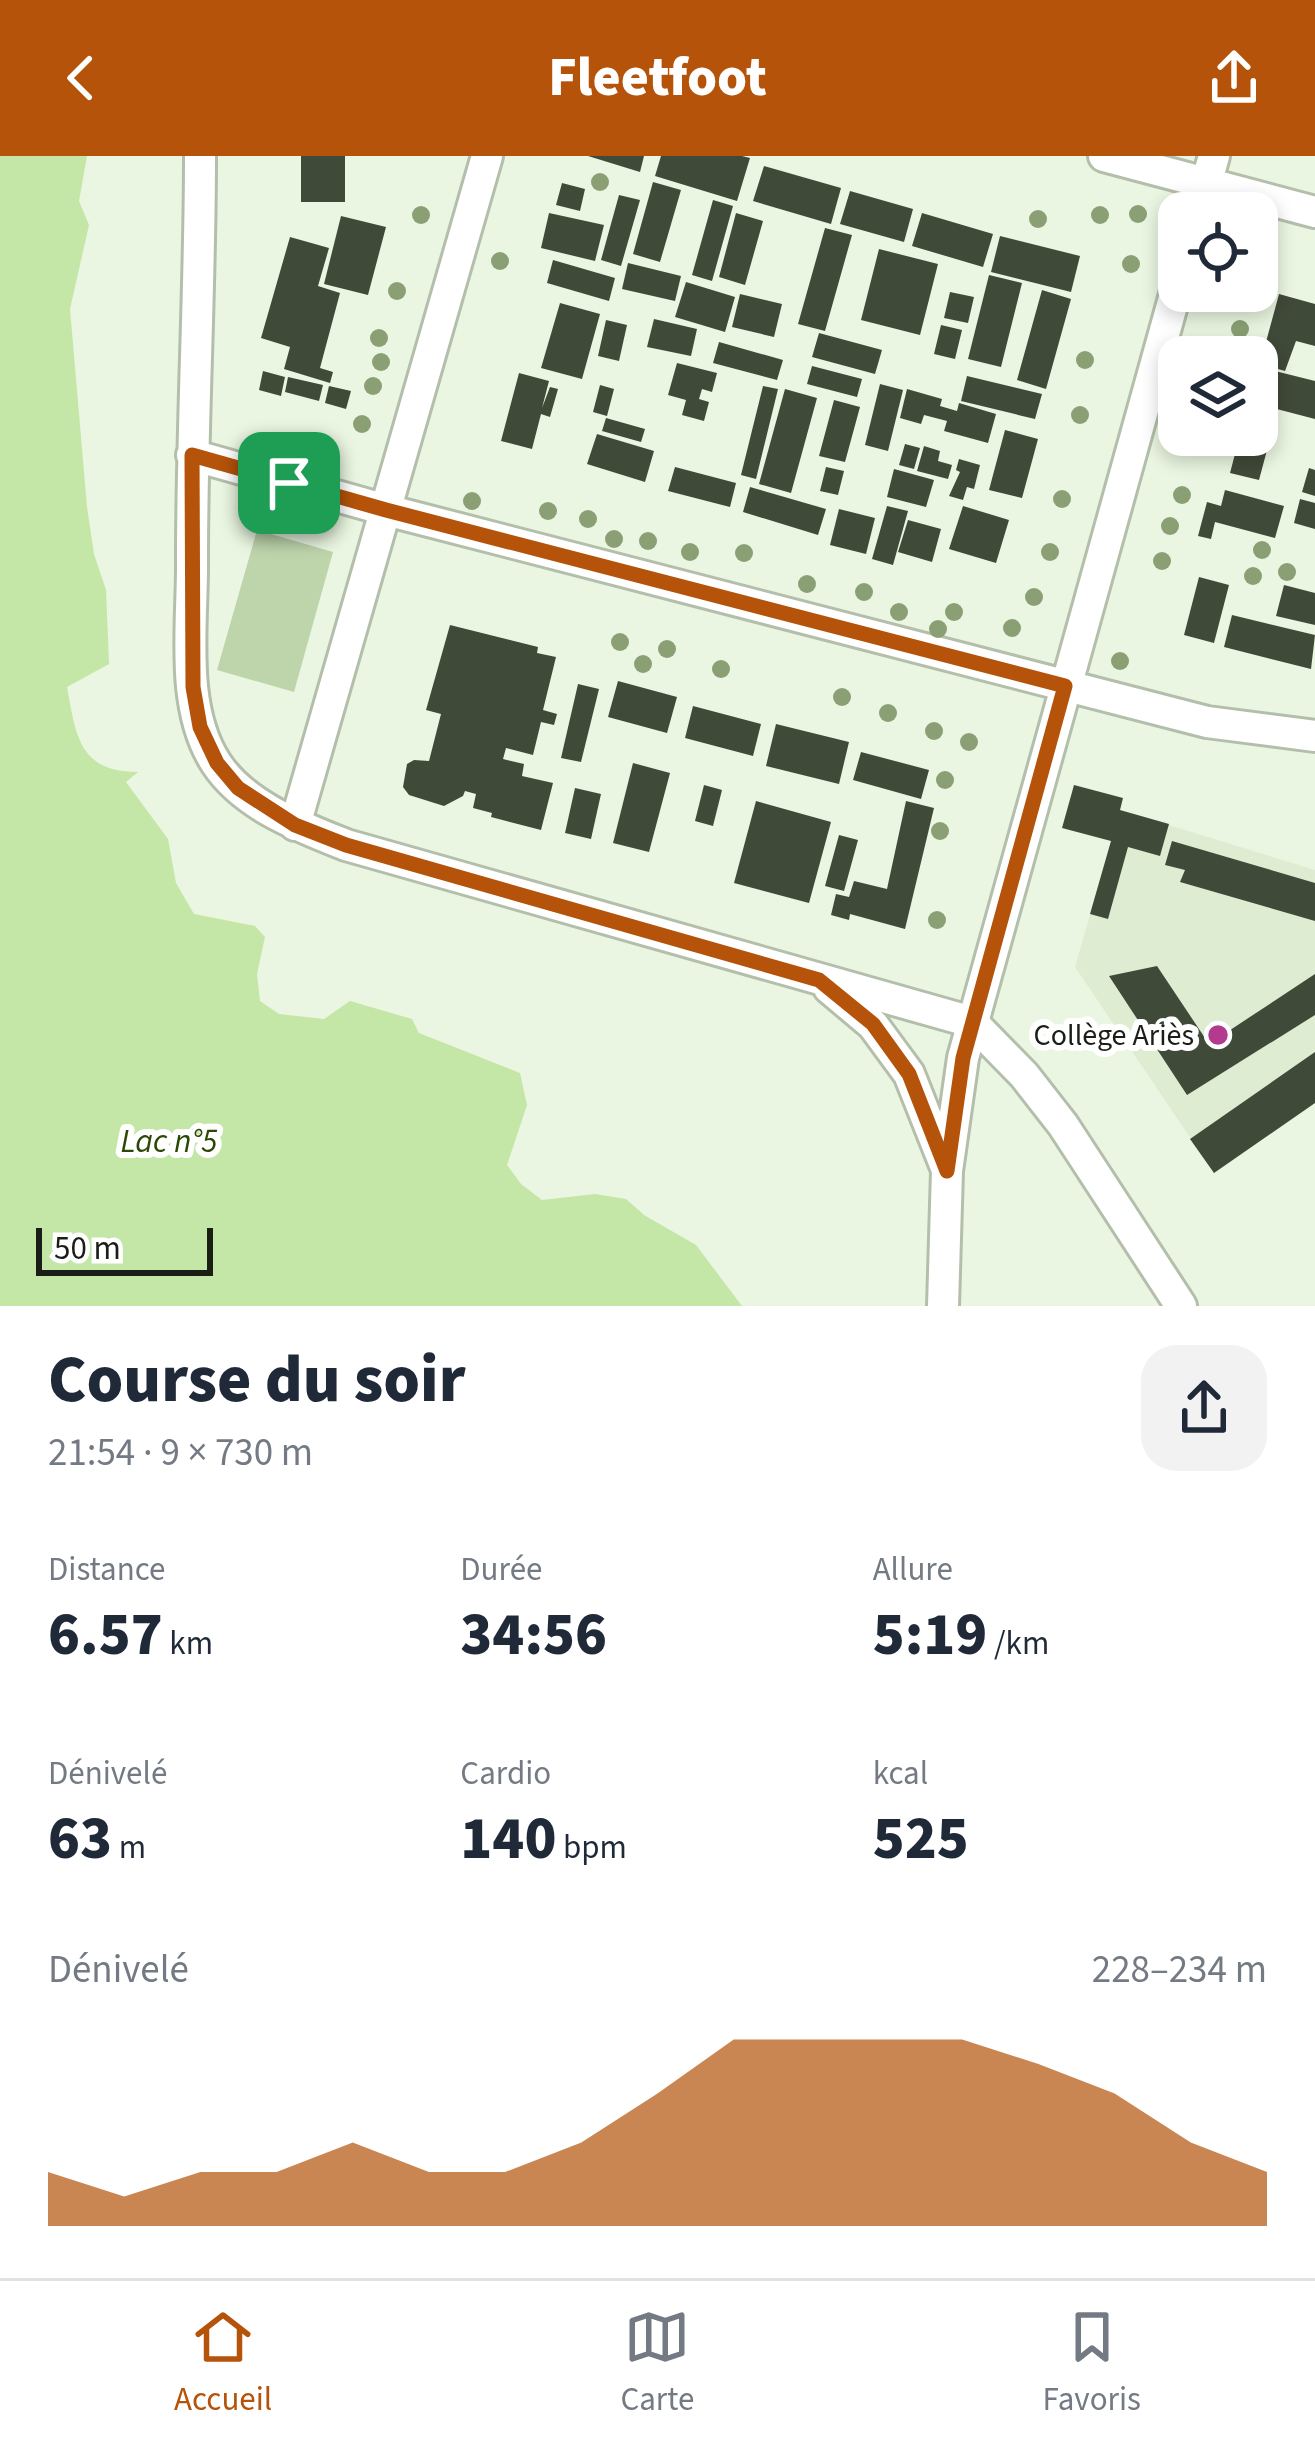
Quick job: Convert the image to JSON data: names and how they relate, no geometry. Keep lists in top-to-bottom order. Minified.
{"water":["Lac n°5"],"places":["Collège Ariès"],"scale_bar":"50 m","page":{"header":"Fleetfoot","scale":"50 m","heading":["Course du soir","21:54 · 9 × 730 m"],"stats":[["Distance","6.57 km"],["Durée","34:56"],["Allure","5:19 /km"],["Dénivelé","63 m"],["Cardio","140 bpm"],["kcal","525"]],"chart":["Dénivelé","228–234 m"],"tabs":["Accueil","Carte","Favoris"]}}
